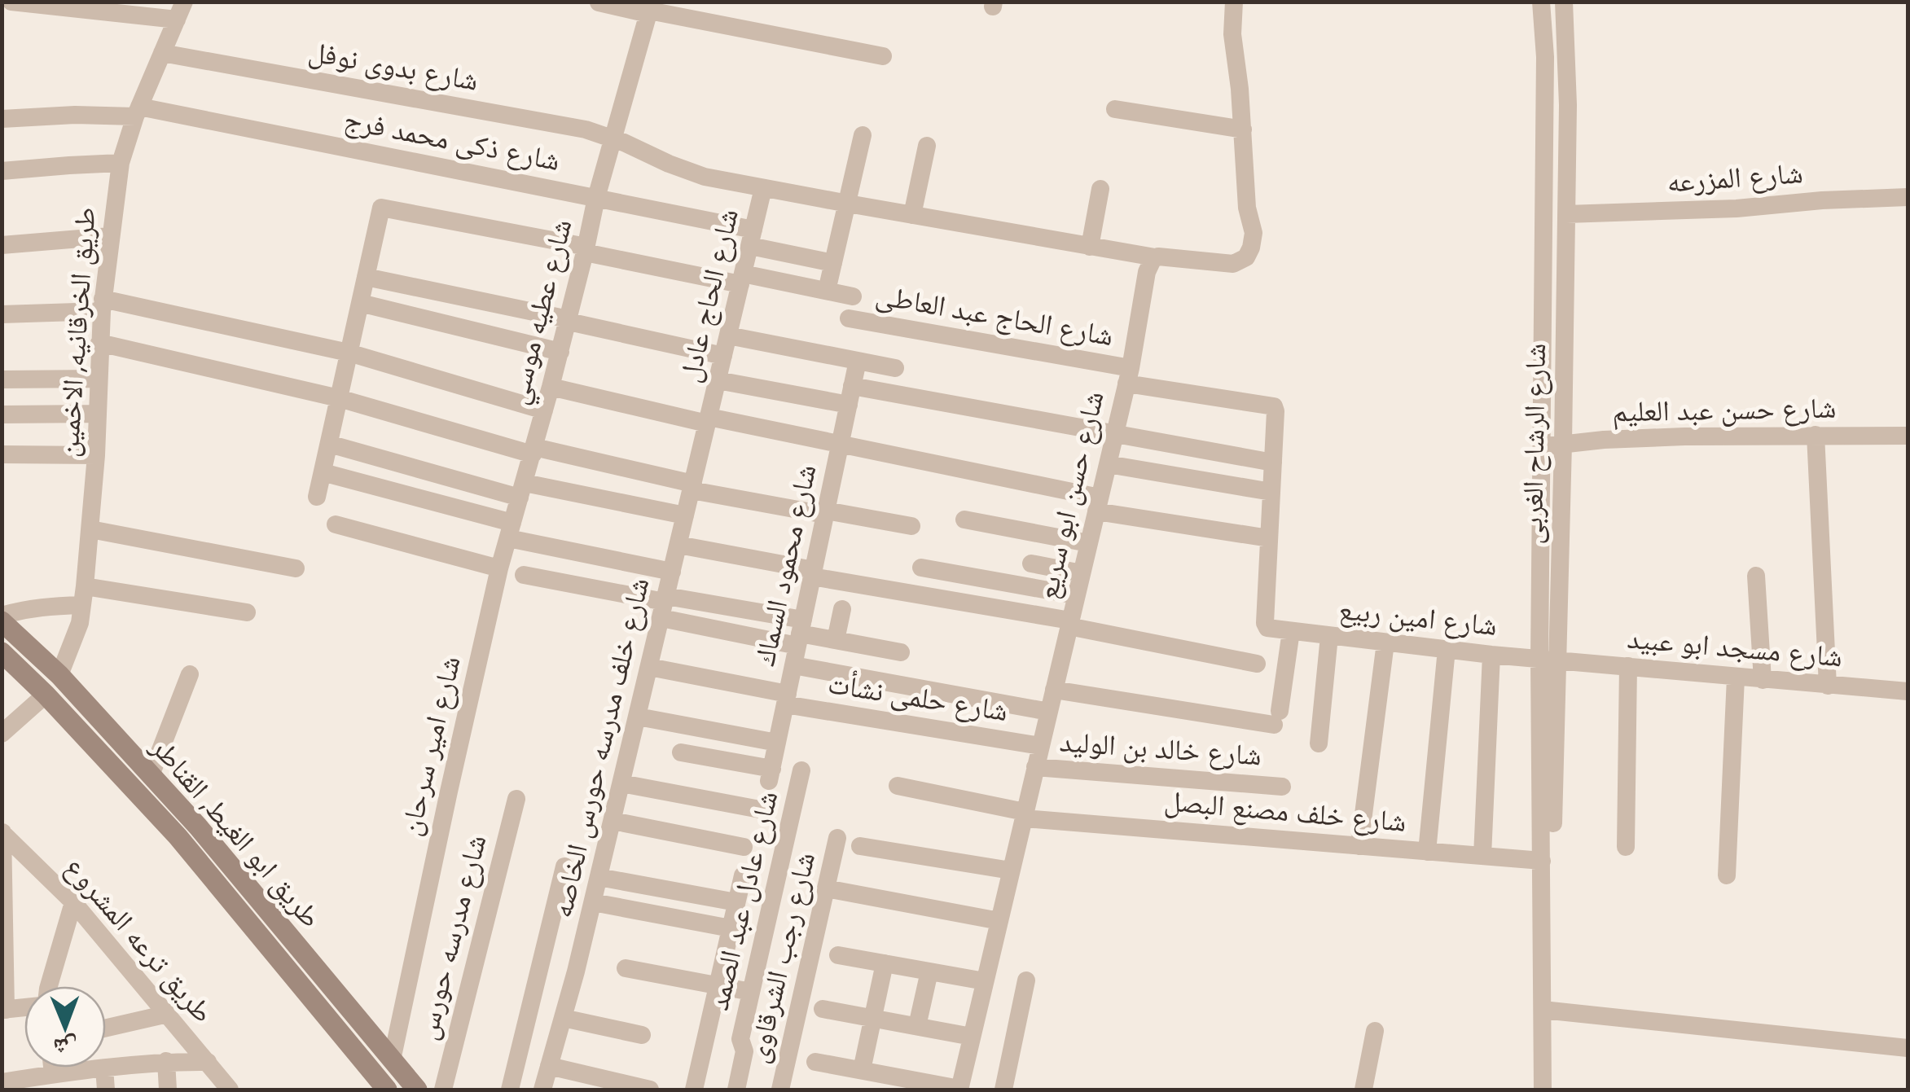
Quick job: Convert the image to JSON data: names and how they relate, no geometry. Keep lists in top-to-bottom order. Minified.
{"streets":{"main road":["طريق ابو الغيط, القناطر"],"street":["شارع بدوى نوفل","شارع ذكى محمد فرج","شارع المزرعه","شارع الحاج عادل","شارع عطيه موسي","شارع الحاج عبد العاطى","طريق الخرقانيه, الاخمين","شارع حسن عبد العليم","شارع الرشاح الغربى","شارع حسن ابو سريع","شارع محمود السماك","شارع امين ربيع","شارع مسجد ابو عبيد","شارع حلمى نشأت","شارع امير سرحان","شارع خلف مدرسه حورس الخاصه","شارع خالد بن الوليد","شارع خلف مصنع البصل","شارع عادل عبد الصمد","شارع مدرسه حورس","طريق ترعه المشروع","شارع رجب الشرقاوى"]},"crossings":[["شارع بدوى نوفل","شارع الحاج عادل"],["شارع بدوى نوفل","شارع عطيه موسي"],["شارع بدوى نوفل","طريق الخرقانيه, الاخمين"],["شارع بدوى نوفل","شارع حسن ابو سريع"],["شارع ذكى محمد فرج","شارع الحاج عادل"],["شارع ذكى محمد فرج","شارع عطيه موسي"],["شارع ذكى محمد فرج","طريق الخرقانيه, الاخمين"],["شارع المزرعه","شارع الرشاح الغربى"],["شارع الحاج عادل","شارع خلف مدرسه حورس الخاصه"],["شارع عطيه موسي","شارع امير سرحان"],["شارع الحاج عبد العاطى","شارع حسن ابو سريع"],["طريق الخرقانيه, الاخمين","طريق ابو الغيط, القناطر"],["شارع حسن عبد العليم","شارع الرشاح الغربى"],["شارع الرشاح الغربى","شارع امين ربيع"],["شارع الرشاح الغربى","شارع مسجد ابو عبيد"],["شارع الرشاح الغربى","شارع خلف مصنع البصل"],["شارع حسن ابو سريع","شارع حلمى نشأت"],["شارع حسن ابو سريع","شارع خالد بن الوليد"],["شارع حسن ابو سريع","شارع خلف مصنع البصل"],["شارع محمود السماك","شارع حلمى نشأت"],["شارع امين ربيع","شارع مسجد ابو عبيد"],["شارع حلمى نشأت","شارع خلف مدرسه حورس الخاصه"],["شارع امير سرحان","طريق ابو الغيط, القناطر"]],"north":"bottom"}
